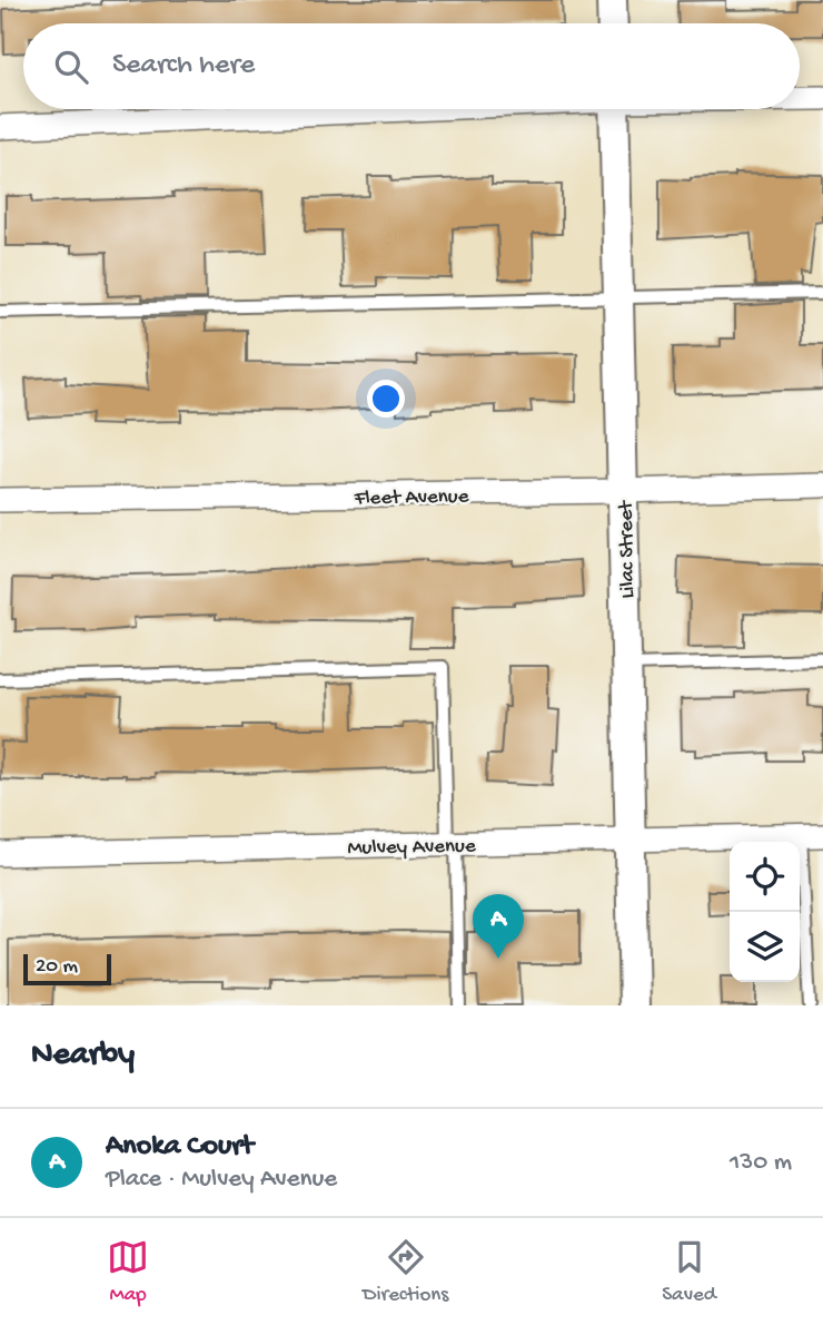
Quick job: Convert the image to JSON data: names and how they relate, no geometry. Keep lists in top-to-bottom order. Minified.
{"streets":{"street":["Fleet Avenue","Lilac Street","Mulvey Avenue"]},"crossings":[["Fleet Avenue","Lilac Street"],["Lilac Street","Mulvey Avenue"]],"scale_bar":"20 m","page":{"search":"Search here","pins":"A","scale":"20 m","heading":"Nearby","list":[{"mark":"A","name":"Anoka Court","note":"Place · Mulvey Avenue","value":"130 m"}],"nav":["Map","Directions","Saved"]}}
